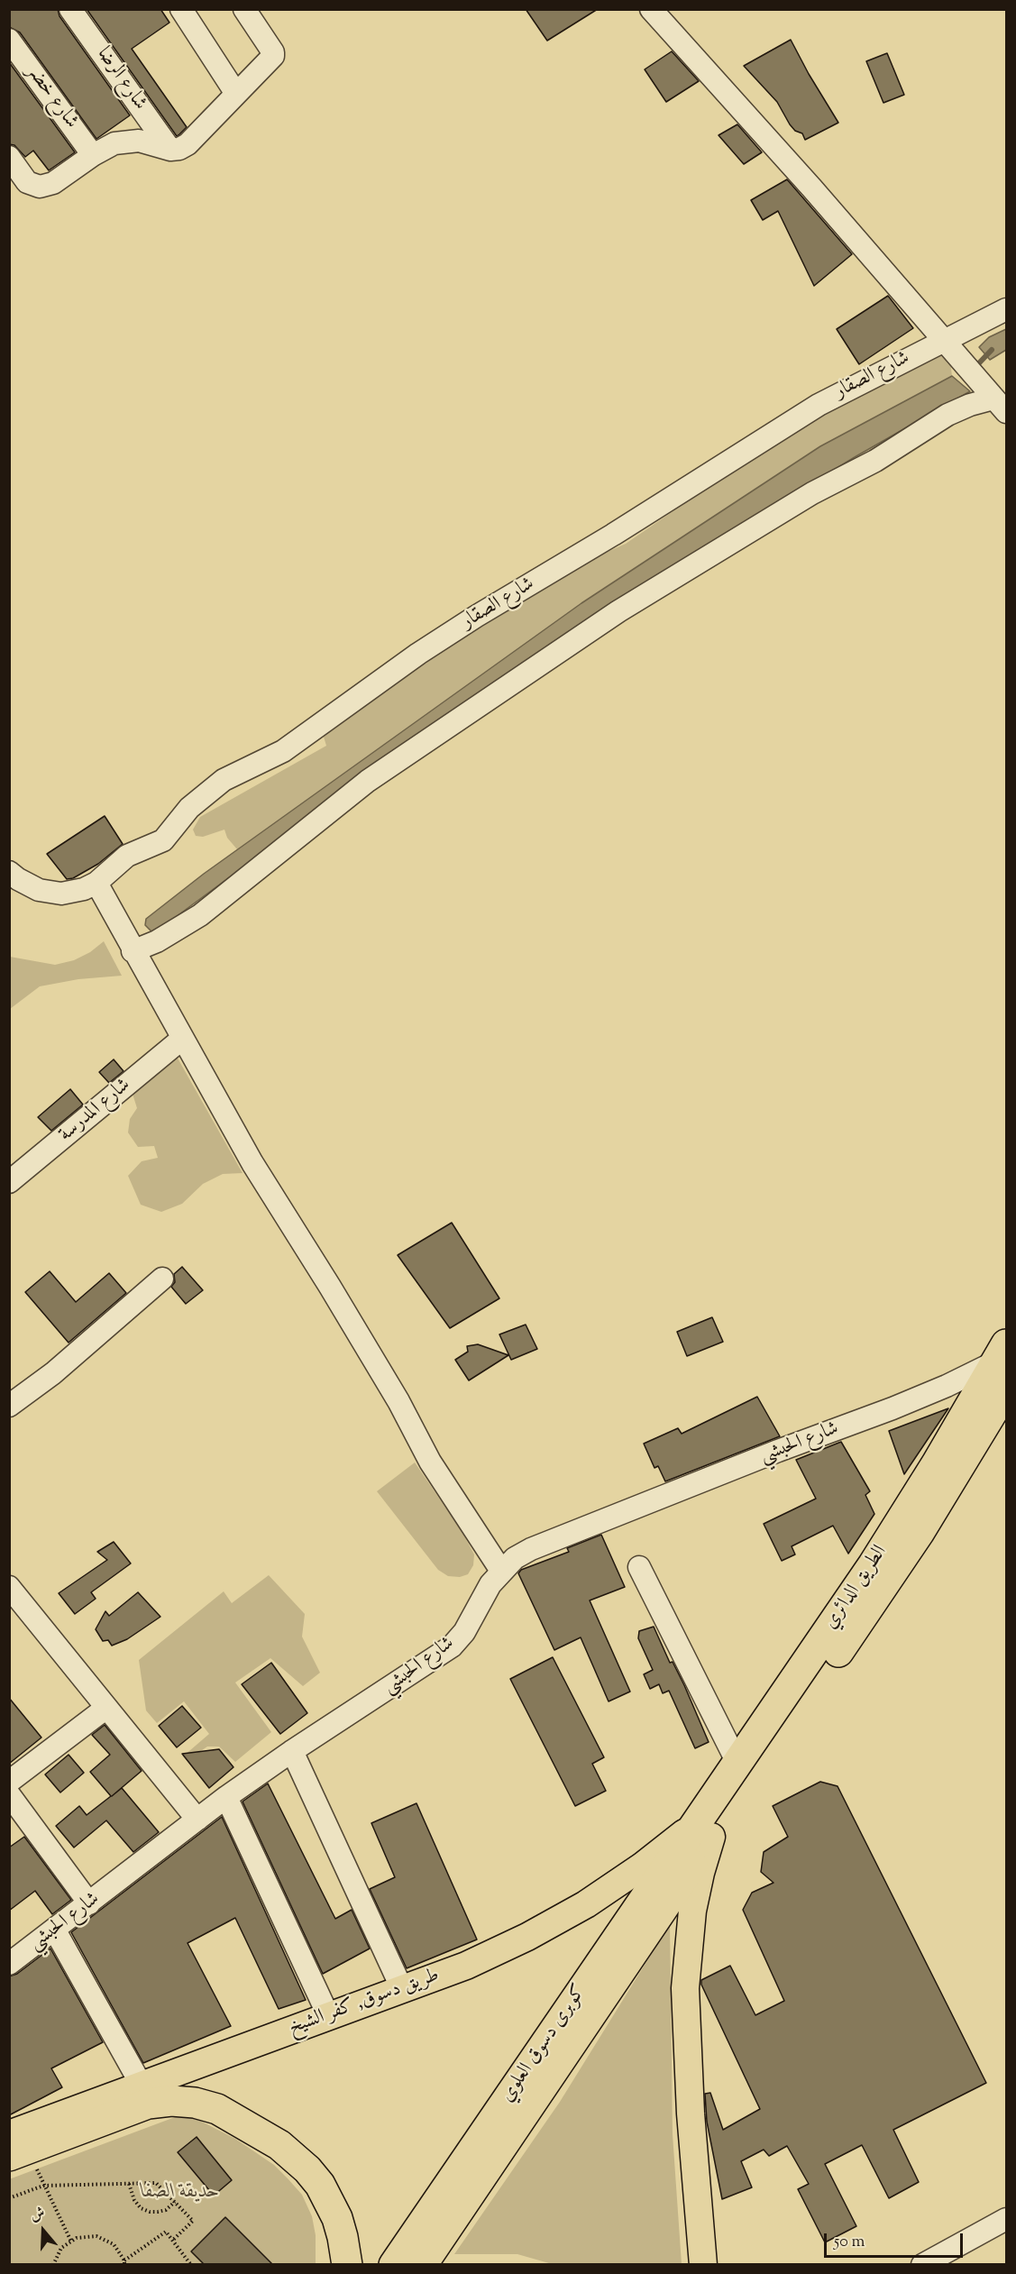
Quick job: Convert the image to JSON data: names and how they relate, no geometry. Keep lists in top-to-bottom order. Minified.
{"streets":{"highway":["الطريق الدائري","كوبرى دسوق العلوي"],"main road":["طريق دسوق, كفر الشيخ"],"street":["شارع الرضا","شارع خضر","شارع الصقار","شارع المدرسة","شارع الحبشي"]},"crossings":[["شارع الحبشي","الطريق الدائري"],["الطريق الدائري","طريق دسوق, كفر الشيخ"],["الطريق الدائري","كوبرى دسوق العلوي"],["طريق دسوق, كفر الشيخ","كوبرى دسوق العلوي"]],"parks":["حديقة الصفا"],"scale_bar":"50 m","north":"top"}
